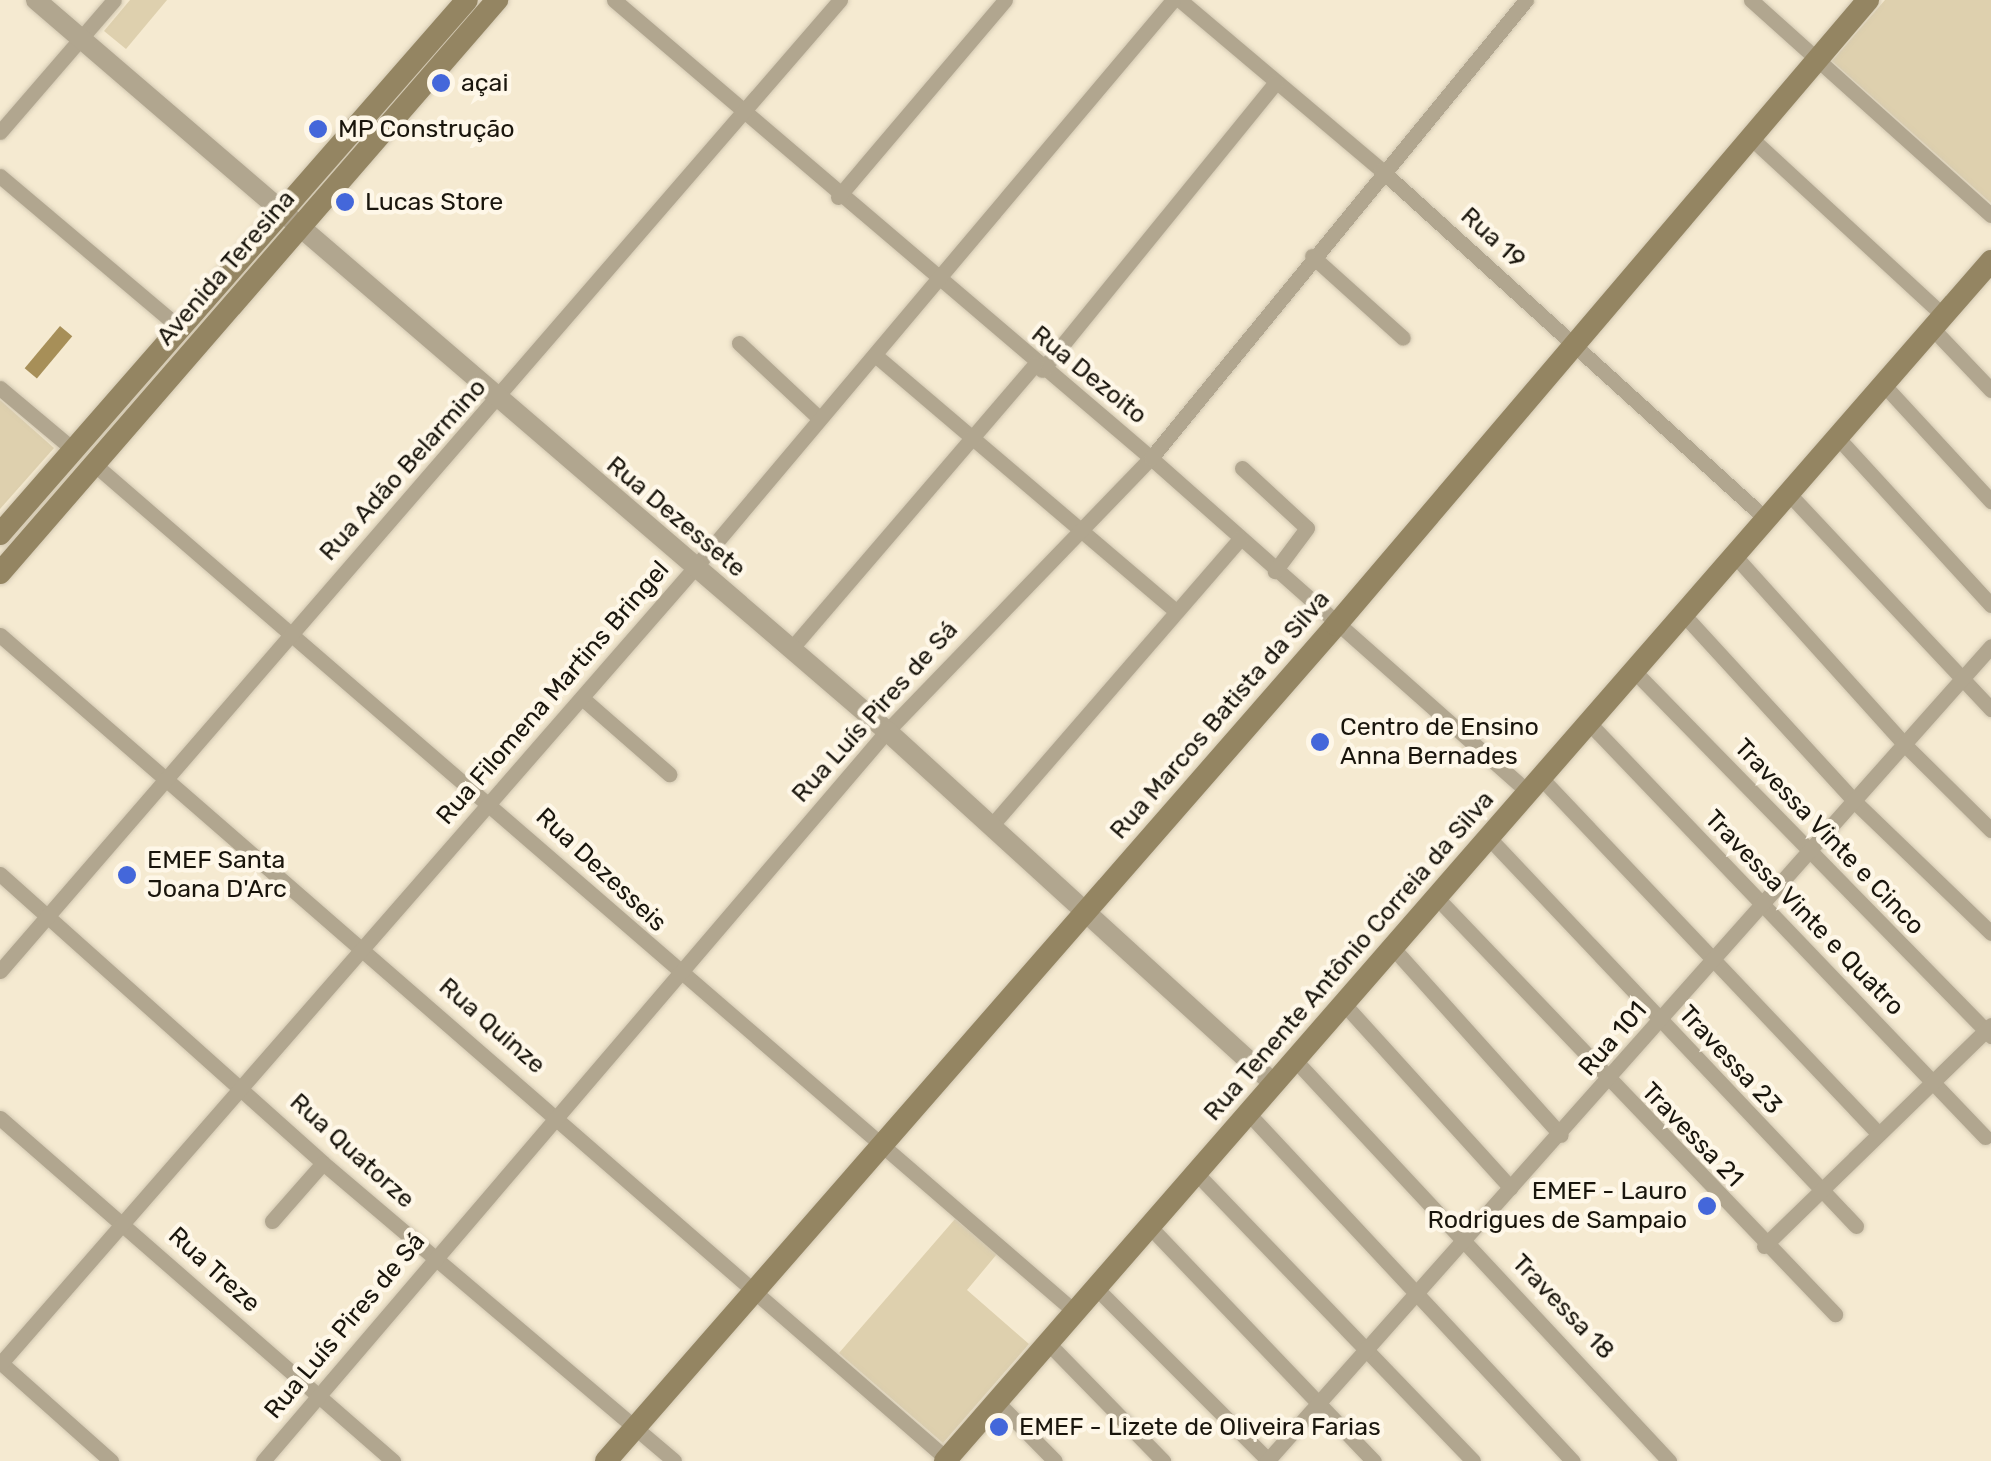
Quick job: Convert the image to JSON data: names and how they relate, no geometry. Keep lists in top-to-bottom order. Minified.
{"streets":{"main road":["Avenida Teresina","Rua Marcos Batista da Silva","Rua Tenente Antônio Correia da Silva"],"street":["Rua 19","Rua Dezoito","Rua Adão Belarmino","Rua Dezessete","Rua Filomena Martins Bringel","Rua Luís Pires de Sá","Travessa Vinte e Cinco","Rua Dezesseis","Travessa Vinte e Quatro","Rua Quinze","Rua 101","Travessa 23","Travessa 21","Rua Quatorze","Rua Treze","Travessa 18"]},"crossings":[["Rua 19","Rua Filomena Martins Bringel"],["Rua 19","Rua Luís Pires de Sá"],["Rua 19","Rua Marcos Batista da Silva"],["Rua 19","Rua Tenente Antônio Correia da Silva"],["Avenida Teresina","Rua Dezessete"],["Avenida Teresina","Rua Dezesseis"],["Rua Dezoito","Rua Adão Belarmino"],["Rua Dezoito","Rua Filomena Martins Bringel"],["Rua Dezoito","Rua Luís Pires de Sá"],["Rua Dezoito","Rua Marcos Batista da Silva"],["Rua Dezoito","Rua Tenente Antônio Correia da Silva"],["Rua Dezoito","Rua 101"],["Rua Adão Belarmino","Rua Dezessete"],["Rua Adão Belarmino","Rua Dezesseis"],["Rua Adão Belarmino","Rua Quinze"],["Rua Adão Belarmino","Rua Quatorze"],["Rua Dezessete","Rua Filomena Martins Bringel"],["Rua Dezessete","Rua Luís Pires de Sá"],["Rua Dezessete","Rua Marcos Batista da Silva"],["Rua Dezessete","Rua Tenente Antônio Correia da Silva"],["Rua Filomena Martins Bringel","Rua Dezesseis"],["Rua Filomena Martins Bringel","Rua Quinze"],["Rua Filomena Martins Bringel","Rua Quatorze"],["Rua Filomena Martins Bringel","Rua Treze"],["Rua Luís Pires de Sá","Rua Dezesseis"],["Rua Luís Pires de Sá","Rua Quinze"],["Rua Luís Pires de Sá","Rua Quatorze"],["Rua Luís Pires de Sá","Rua Treze"],["Rua Marcos Batista da Silva","Rua Dezesseis"],["Rua Marcos Batista da Silva","Rua Quinze"],["Rua Marcos Batista da Silva","Rua Quatorze"],["Travessa Vinte e Cinco","Rua Tenente Antônio Correia da Silva"],["Travessa Vinte e Cinco","Rua 101"],["Rua Dezesseis","Rua Tenente Antônio Correia da Silva"],["Travessa Vinte e Quatro","Rua Tenente Antônio Correia da Silva"],["Travessa Vinte e Quatro","Rua 101"],["Rua Tenente Antônio Correia da Silva","Rua Quinze"],["Rua Tenente Antônio Correia da Silva","Travessa 23"],["Rua Tenente Antônio Correia da Silva","Travessa 21"],["Rua Tenente Antônio Correia da Silva","Travessa 18"],["Rua 101","Travessa 23"],["Rua 101","Travessa 21"],["Rua 101","Travessa 18"]],"places":["açai","MP Construção","Lucas Store","Centro de Ensino Anna Bernades","EMEF Santa Joana D'Arc","EMEF - Lauro Rodrigues de Sampaio","EMEF - Lizete de Oliveira Farias"]}
